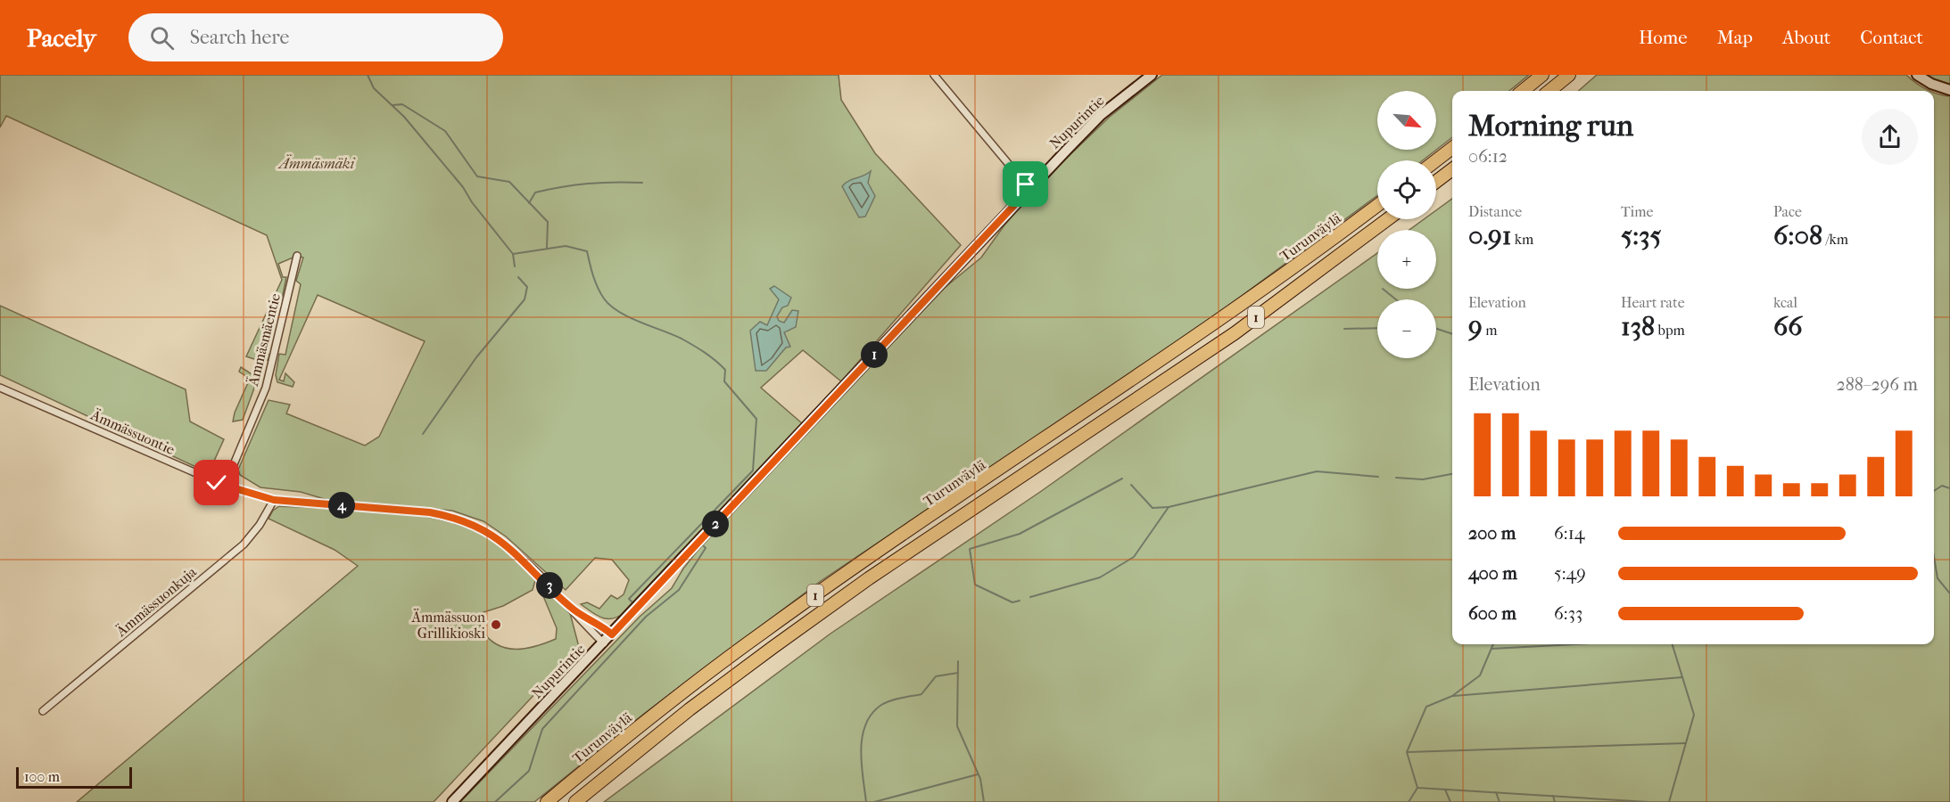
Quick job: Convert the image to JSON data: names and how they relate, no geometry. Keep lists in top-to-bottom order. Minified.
{"streets":{"highway":["Turunväylä","1"],"main road":["Nupurintie"],"street":["Ämmäsmäentie","Ämmässuontie","Ämmässuonkuja"]},"crossings":[["Nupurintie","Ämmässuontie"],["Ämmäsmäentie","Ämmässuontie"],["Ämmässuontie","Ämmässuonkuja"]],"parks":["Ämmäsmäki"],"places":["Ämmässuon Grillikioski"],"scale_bar":"100 m","north":"bottom right","page":{"header":"Pacely","search":"Search here","nav":["Home","Map","About","Contact"],"map_buttons":["+","−"],"heading":["Morning run","06:12"],"stats":[["Distance","0.91 km"],["Time","5:35"],["Pace","6:08 /km"],["Elevation","9 m"],["Heart rate","138 bpm"],["kcal","66"]],"pins":["1","4","2","3"],"chart":["Elevation","288–296 m"],"list":[{"name":"200 m","note":"6:14"},{"name":"400 m","note":"5:49"},{"name":"600 m","note":"6:33"}],"scale":"100 m"}}
